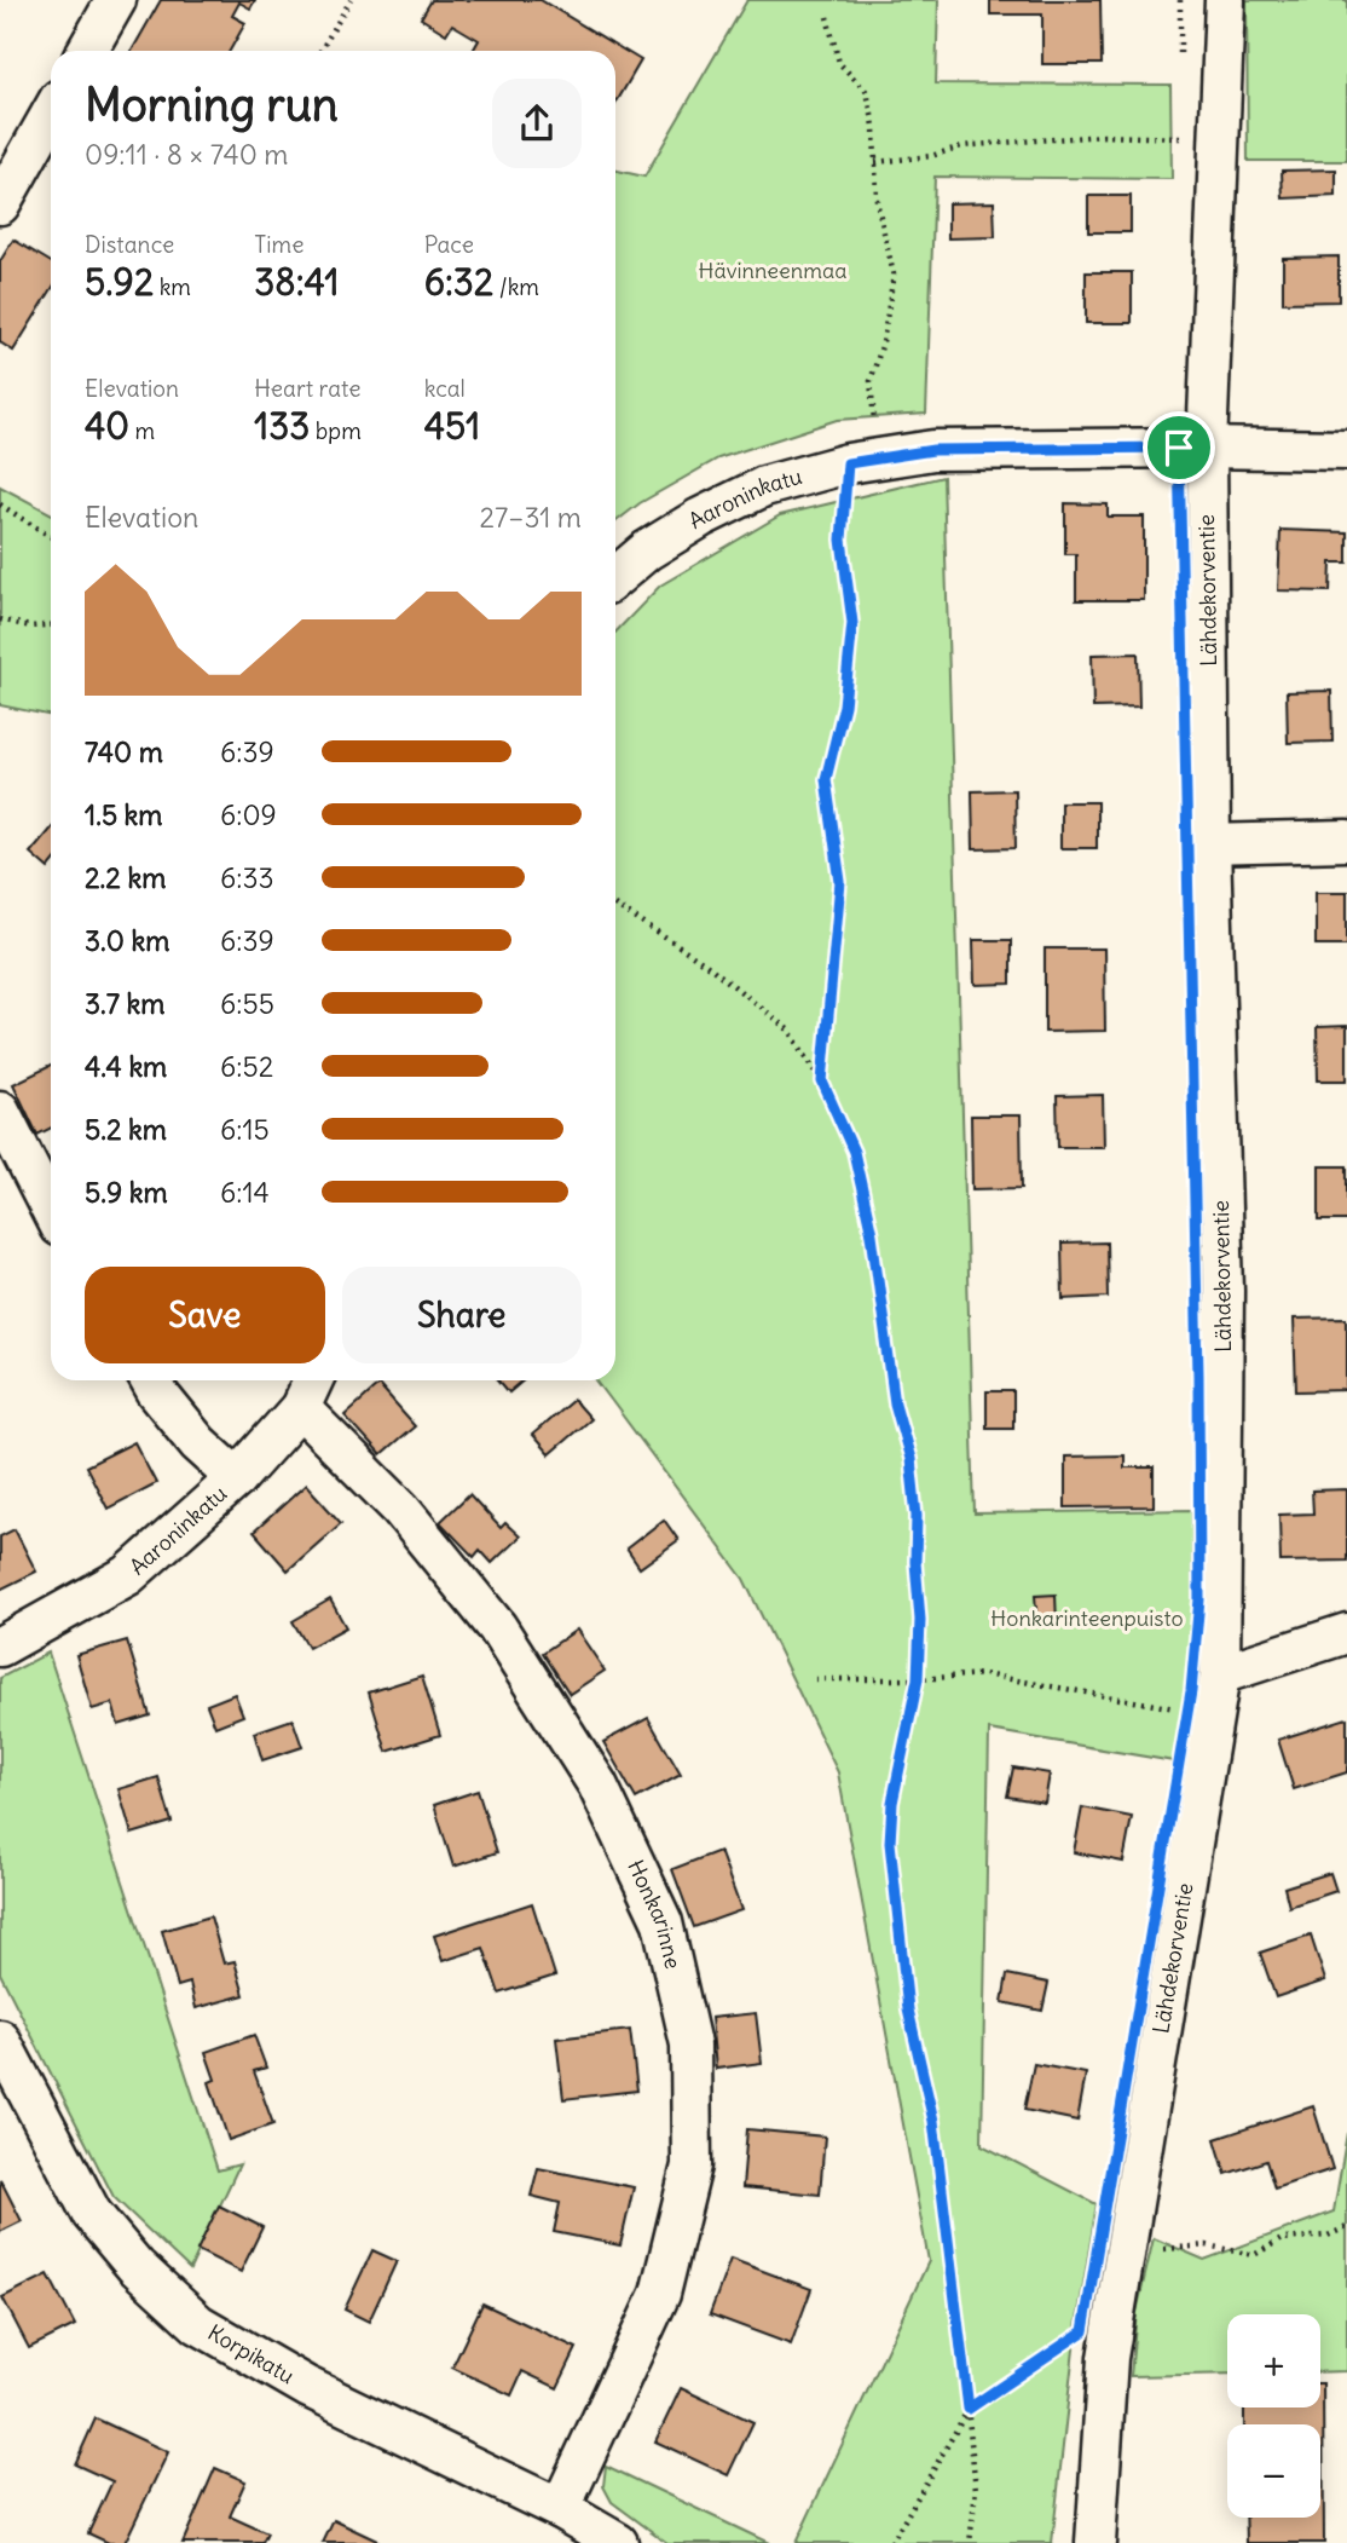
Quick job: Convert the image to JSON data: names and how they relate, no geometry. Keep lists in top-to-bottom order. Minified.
{"streets":{"street":["Aaroninkatu","Lähdekorventie","Honkarinne","Korpikatu"]},"crossings":[["Aaroninkatu","Lähdekorventie"],["Aaroninkatu","Honkarinne"],["Honkarinne","Korpikatu"]],"parks":["Hävinneenmaa","Honkarinteenpuisto"],"page":{"heading":["Morning run","09:11 · 8 × 740 m"],"stats":[["Distance","5.92 km"],["Time","38:41"],["Pace","6:32 /km"],["Elevation","40 m"],["Heart rate","133 bpm"],["kcal","451"]],"chart":["Elevation","27–31 m"],"list":[{"name":"740 m","note":"6:39"},{"name":"1.5 km","note":"6:09"},{"name":"2.2 km","note":"6:33"},{"name":"3.0 km","note":"6:39"},{"name":"3.7 km","note":"6:55"},{"name":"4.4 km","note":"6:52"},{"name":"5.2 km","note":"6:15"},{"name":"5.9 km","note":"6:14"}],"buttons":["Save","Share"],"map_buttons":["+","−"]}}
